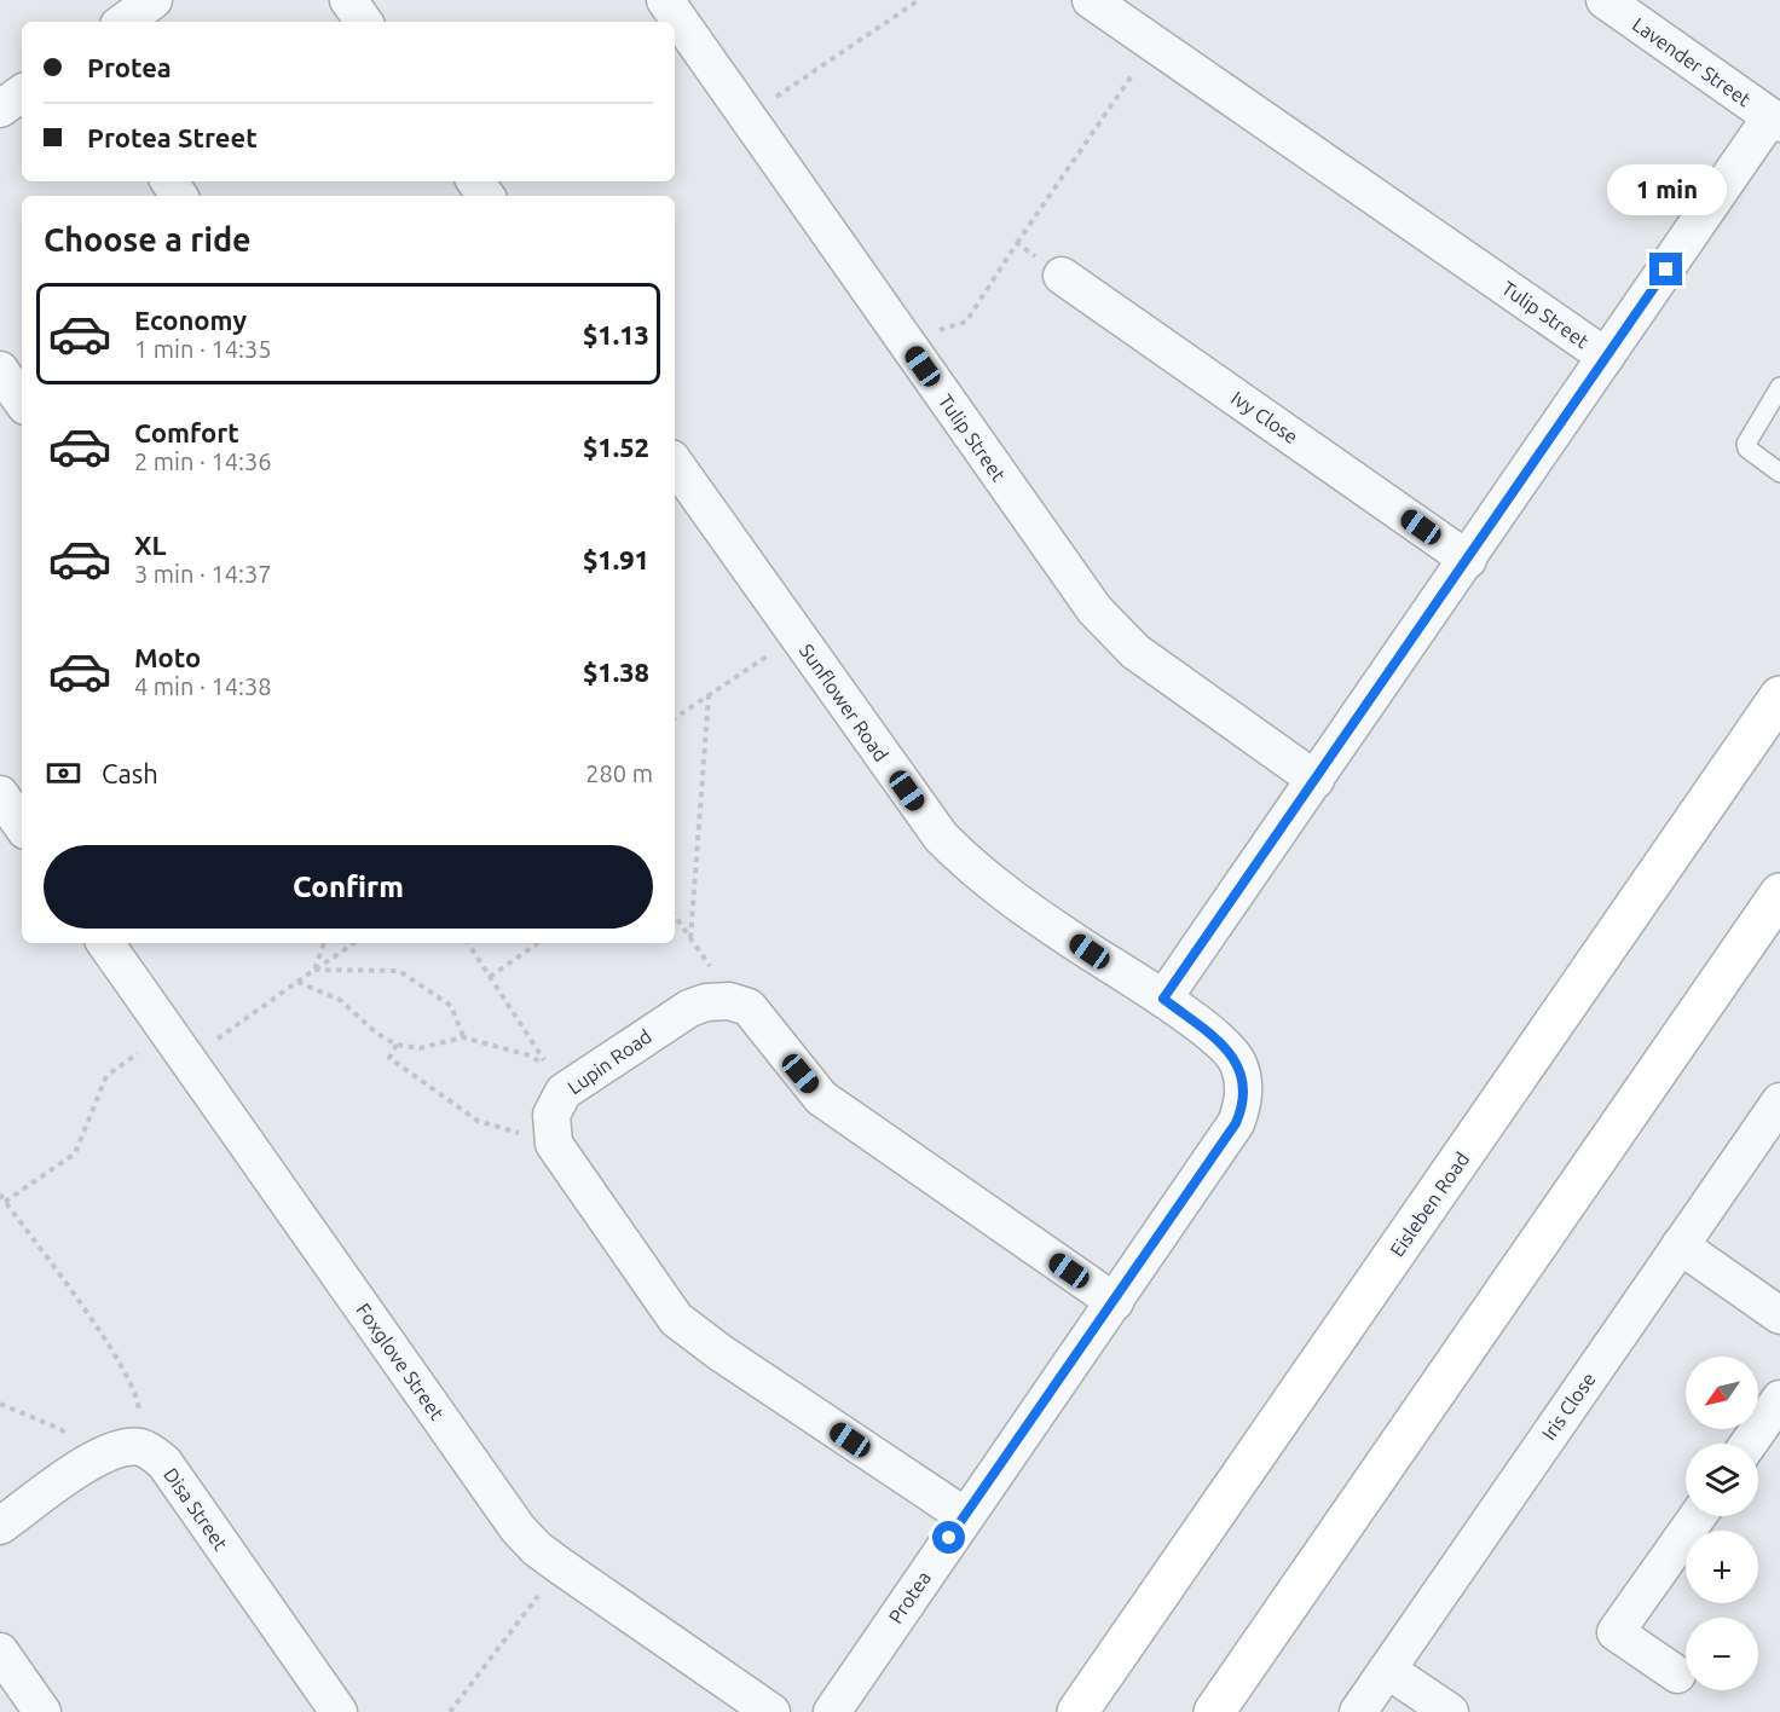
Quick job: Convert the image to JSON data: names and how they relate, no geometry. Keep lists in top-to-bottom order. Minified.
{"streets":{"main road":["Eisleben Road"],"street":["Lavender Street","Tulip Street","Ivy Close","Sunflower Road","Lupin Road","Foxglove Street","Iris Close","Disa Street","Protea"]},"crossings":[["Sunflower Road","Protea"]],"north":"bottom left","page":{"banner":["Protea","Protea Street"],"bubble":"1 min","heading":"Choose a ride","list":[{"name":"Economy","note":"1 min · 14:35","value":"$1.13"},{"name":"Comfort","note":"2 min · 14:36","value":"$1.52"},{"name":"XL","note":"3 min · 14:37","value":"$1.91"},{"name":"Moto","note":"4 min · 14:38","value":"$1.38"}],"pay":["Cash","280 m"],"buttons":"Confirm","map_buttons":["+","−"]}}
